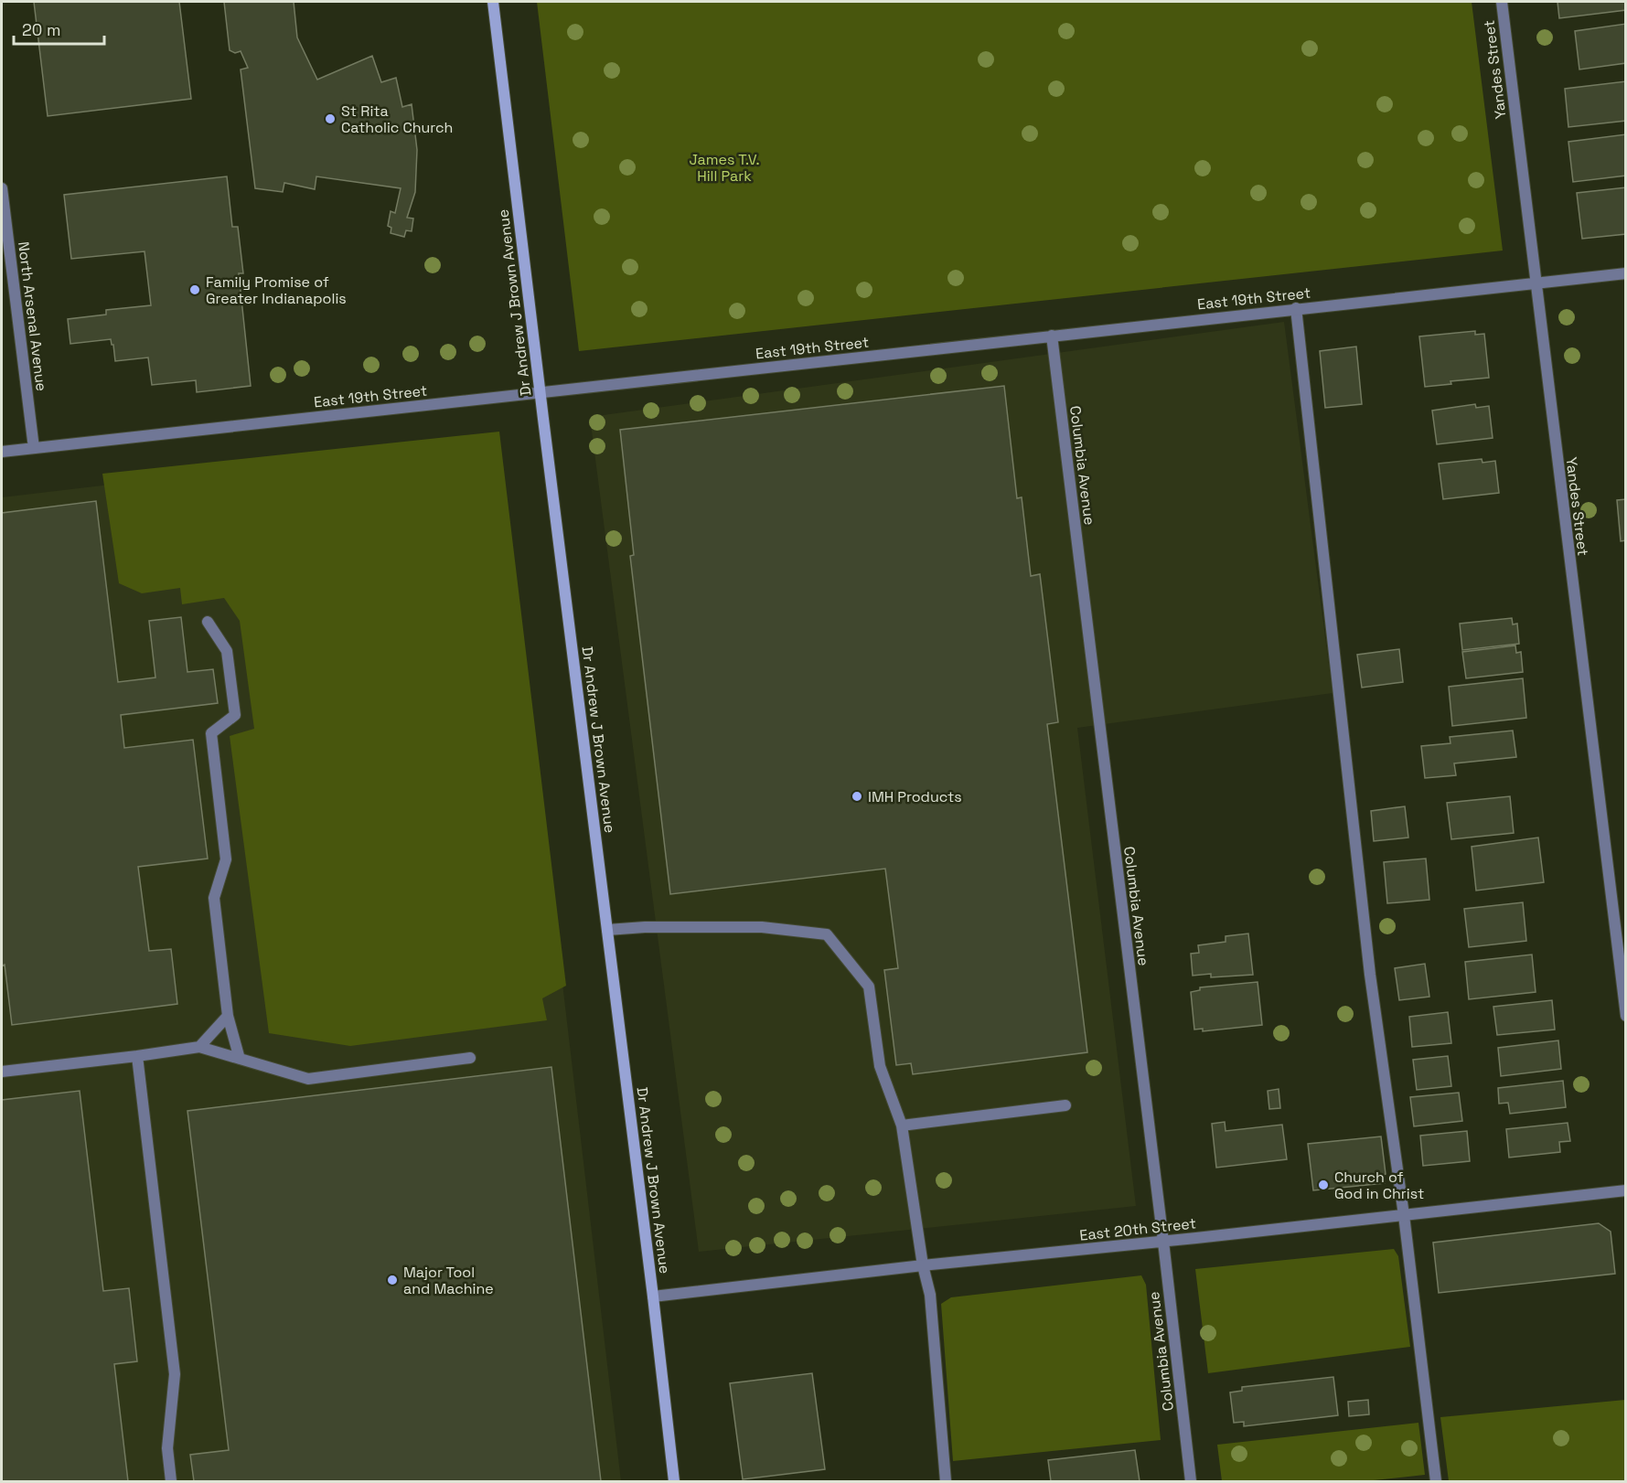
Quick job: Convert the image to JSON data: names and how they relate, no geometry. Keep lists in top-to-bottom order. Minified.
{"streets":{"main road":["Dr Andrew J Brown Avenue"],"street":["Yandes Street","East 19th Street","North Arsenal Avenue","Columbia Avenue","East 20th Street"]},"crossings":[["Yandes Street","East 19th Street"],["East 19th Street","Dr Andrew J Brown Avenue"],["East 19th Street","North Arsenal Avenue"],["East 19th Street","Columbia Avenue"],["Dr Andrew J Brown Avenue","East 20th Street"],["Columbia Avenue","East 20th Street"]],"parks":["James T.V. Hill Park"],"places":["St Rita Catholic Church","Family Promise of Greater Indianapolis","IMH Products","Church of God in Christ","Major Tool and Machine"],"scale_bar":"20 m"}
